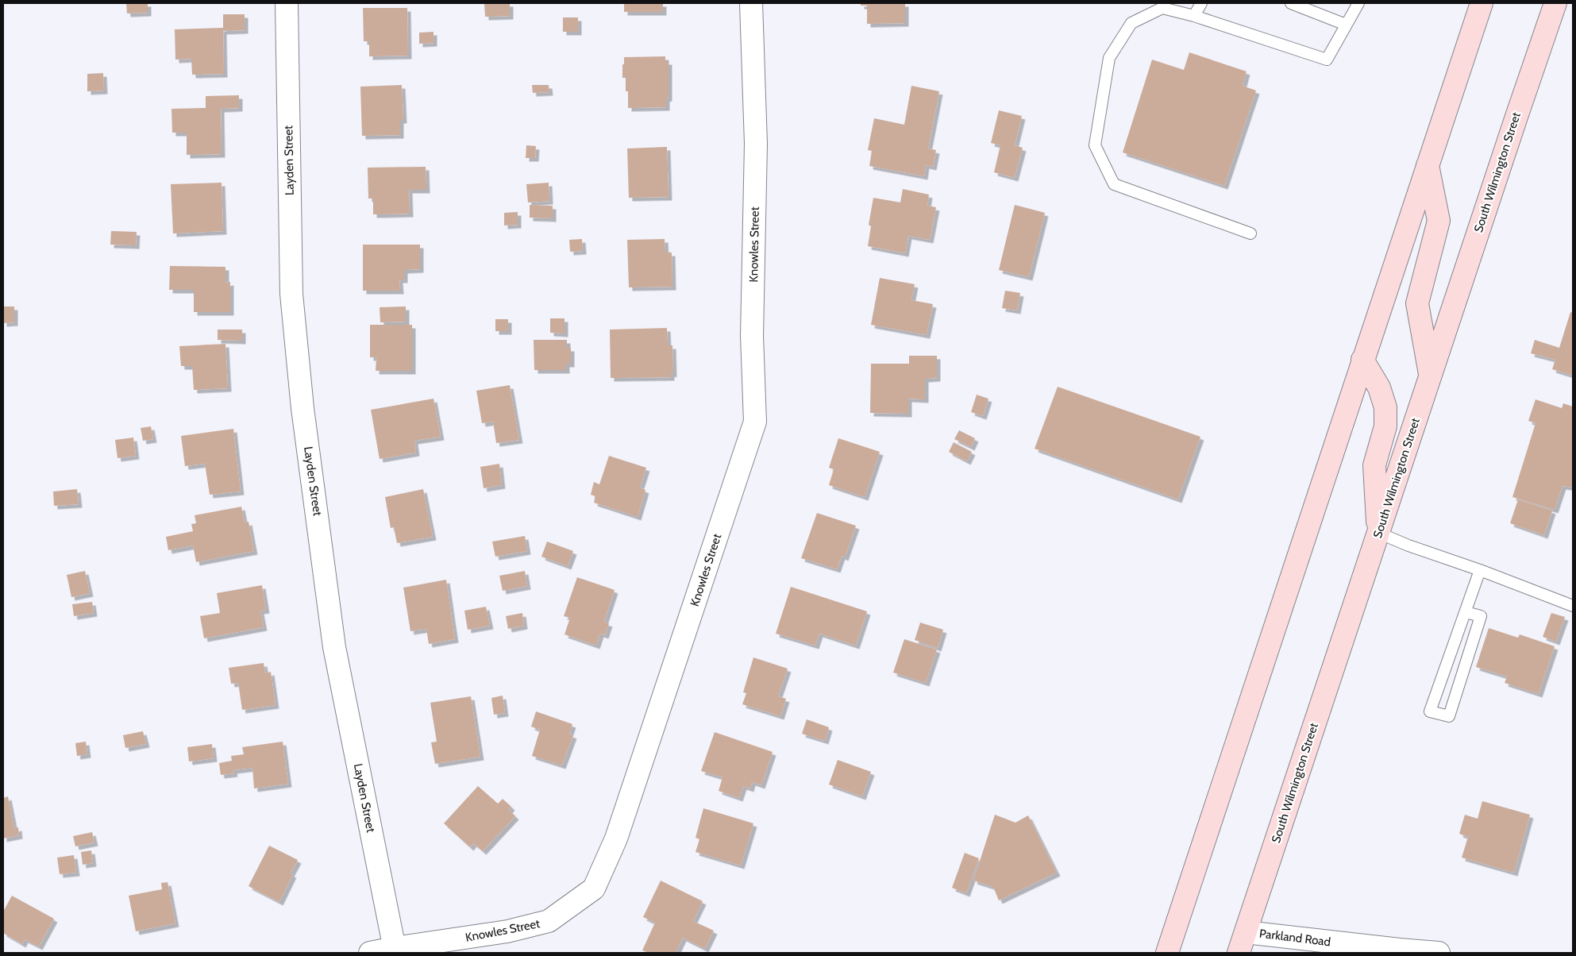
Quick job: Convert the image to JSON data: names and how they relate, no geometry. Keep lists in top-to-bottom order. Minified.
{"streets":{"main road":["South Wilmington Street"],"street":["Layden Street","Knowles Street","Parkland Road"]},"crossings":[["Layden Street","Knowles Street"],["South Wilmington Street","Parkland Road"]]}
